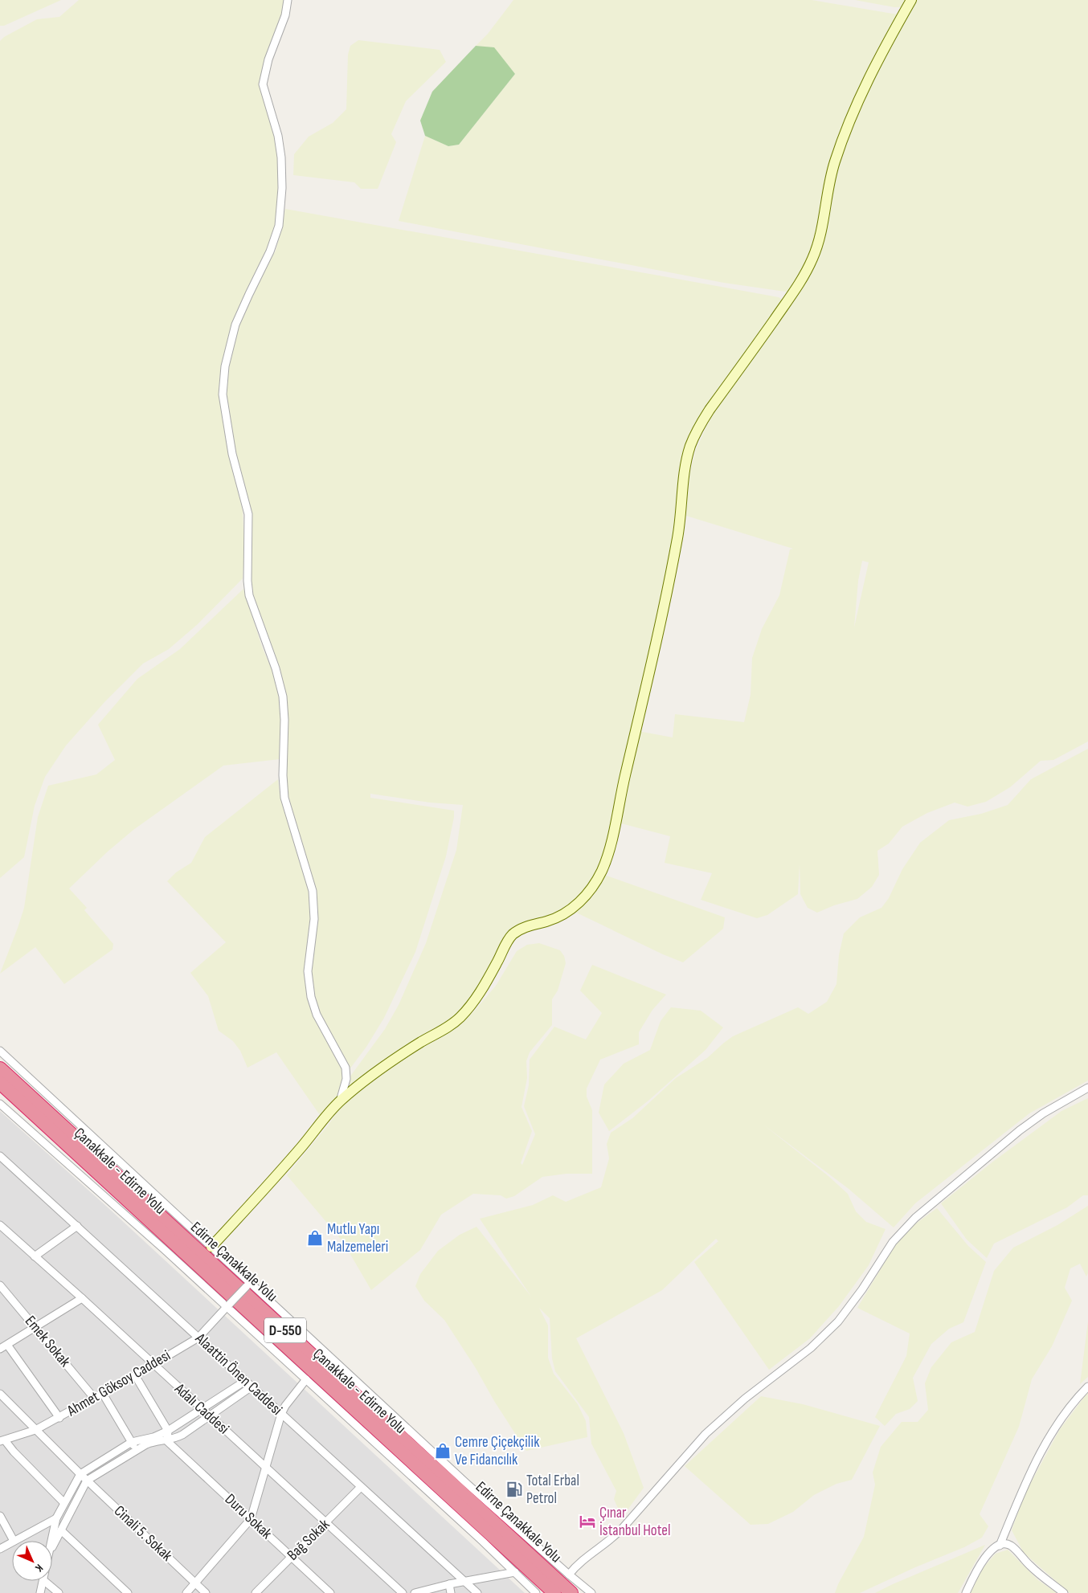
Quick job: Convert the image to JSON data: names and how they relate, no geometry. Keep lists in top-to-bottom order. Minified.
{"streets":{"highway":["Çanakkale - Edirne Yolu","Edirne Çanakkale Yolu","D-550"],"street":["Emek Sokak","Alaattin Önen Caddesi","Ahmet Göksoy Caddesi","Adalı Caddesi","Duru Sokak","Cinali 5. Sokak","Bağ Sokak"]},"crossings":[["Çanakkale - Edirne Yolu","Ahmet Göksoy Caddesi"],["Emek Sokak","Ahmet Göksoy Caddesi"],["Alaattin Önen Caddesi","Ahmet Göksoy Caddesi"],["Alaattin Önen Caddesi","Bağ Sokak"],["Ahmet Göksoy Caddesi","Adalı Caddesi"],["Ahmet Göksoy Caddesi","Cinali 5. Sokak"],["Adalı Caddesi","Bağ Sokak"],["Duru Sokak","Bağ Sokak"]],"places":{"shop":["Mutlu Yapı Malzemeleri","Cemre Çiçekçilik Ve Fidancılık"],"fuel station":["Total Erbal Petrol"],"hotel":["Çınar İstanbul Hotel"]},"north":"bottom right"}
